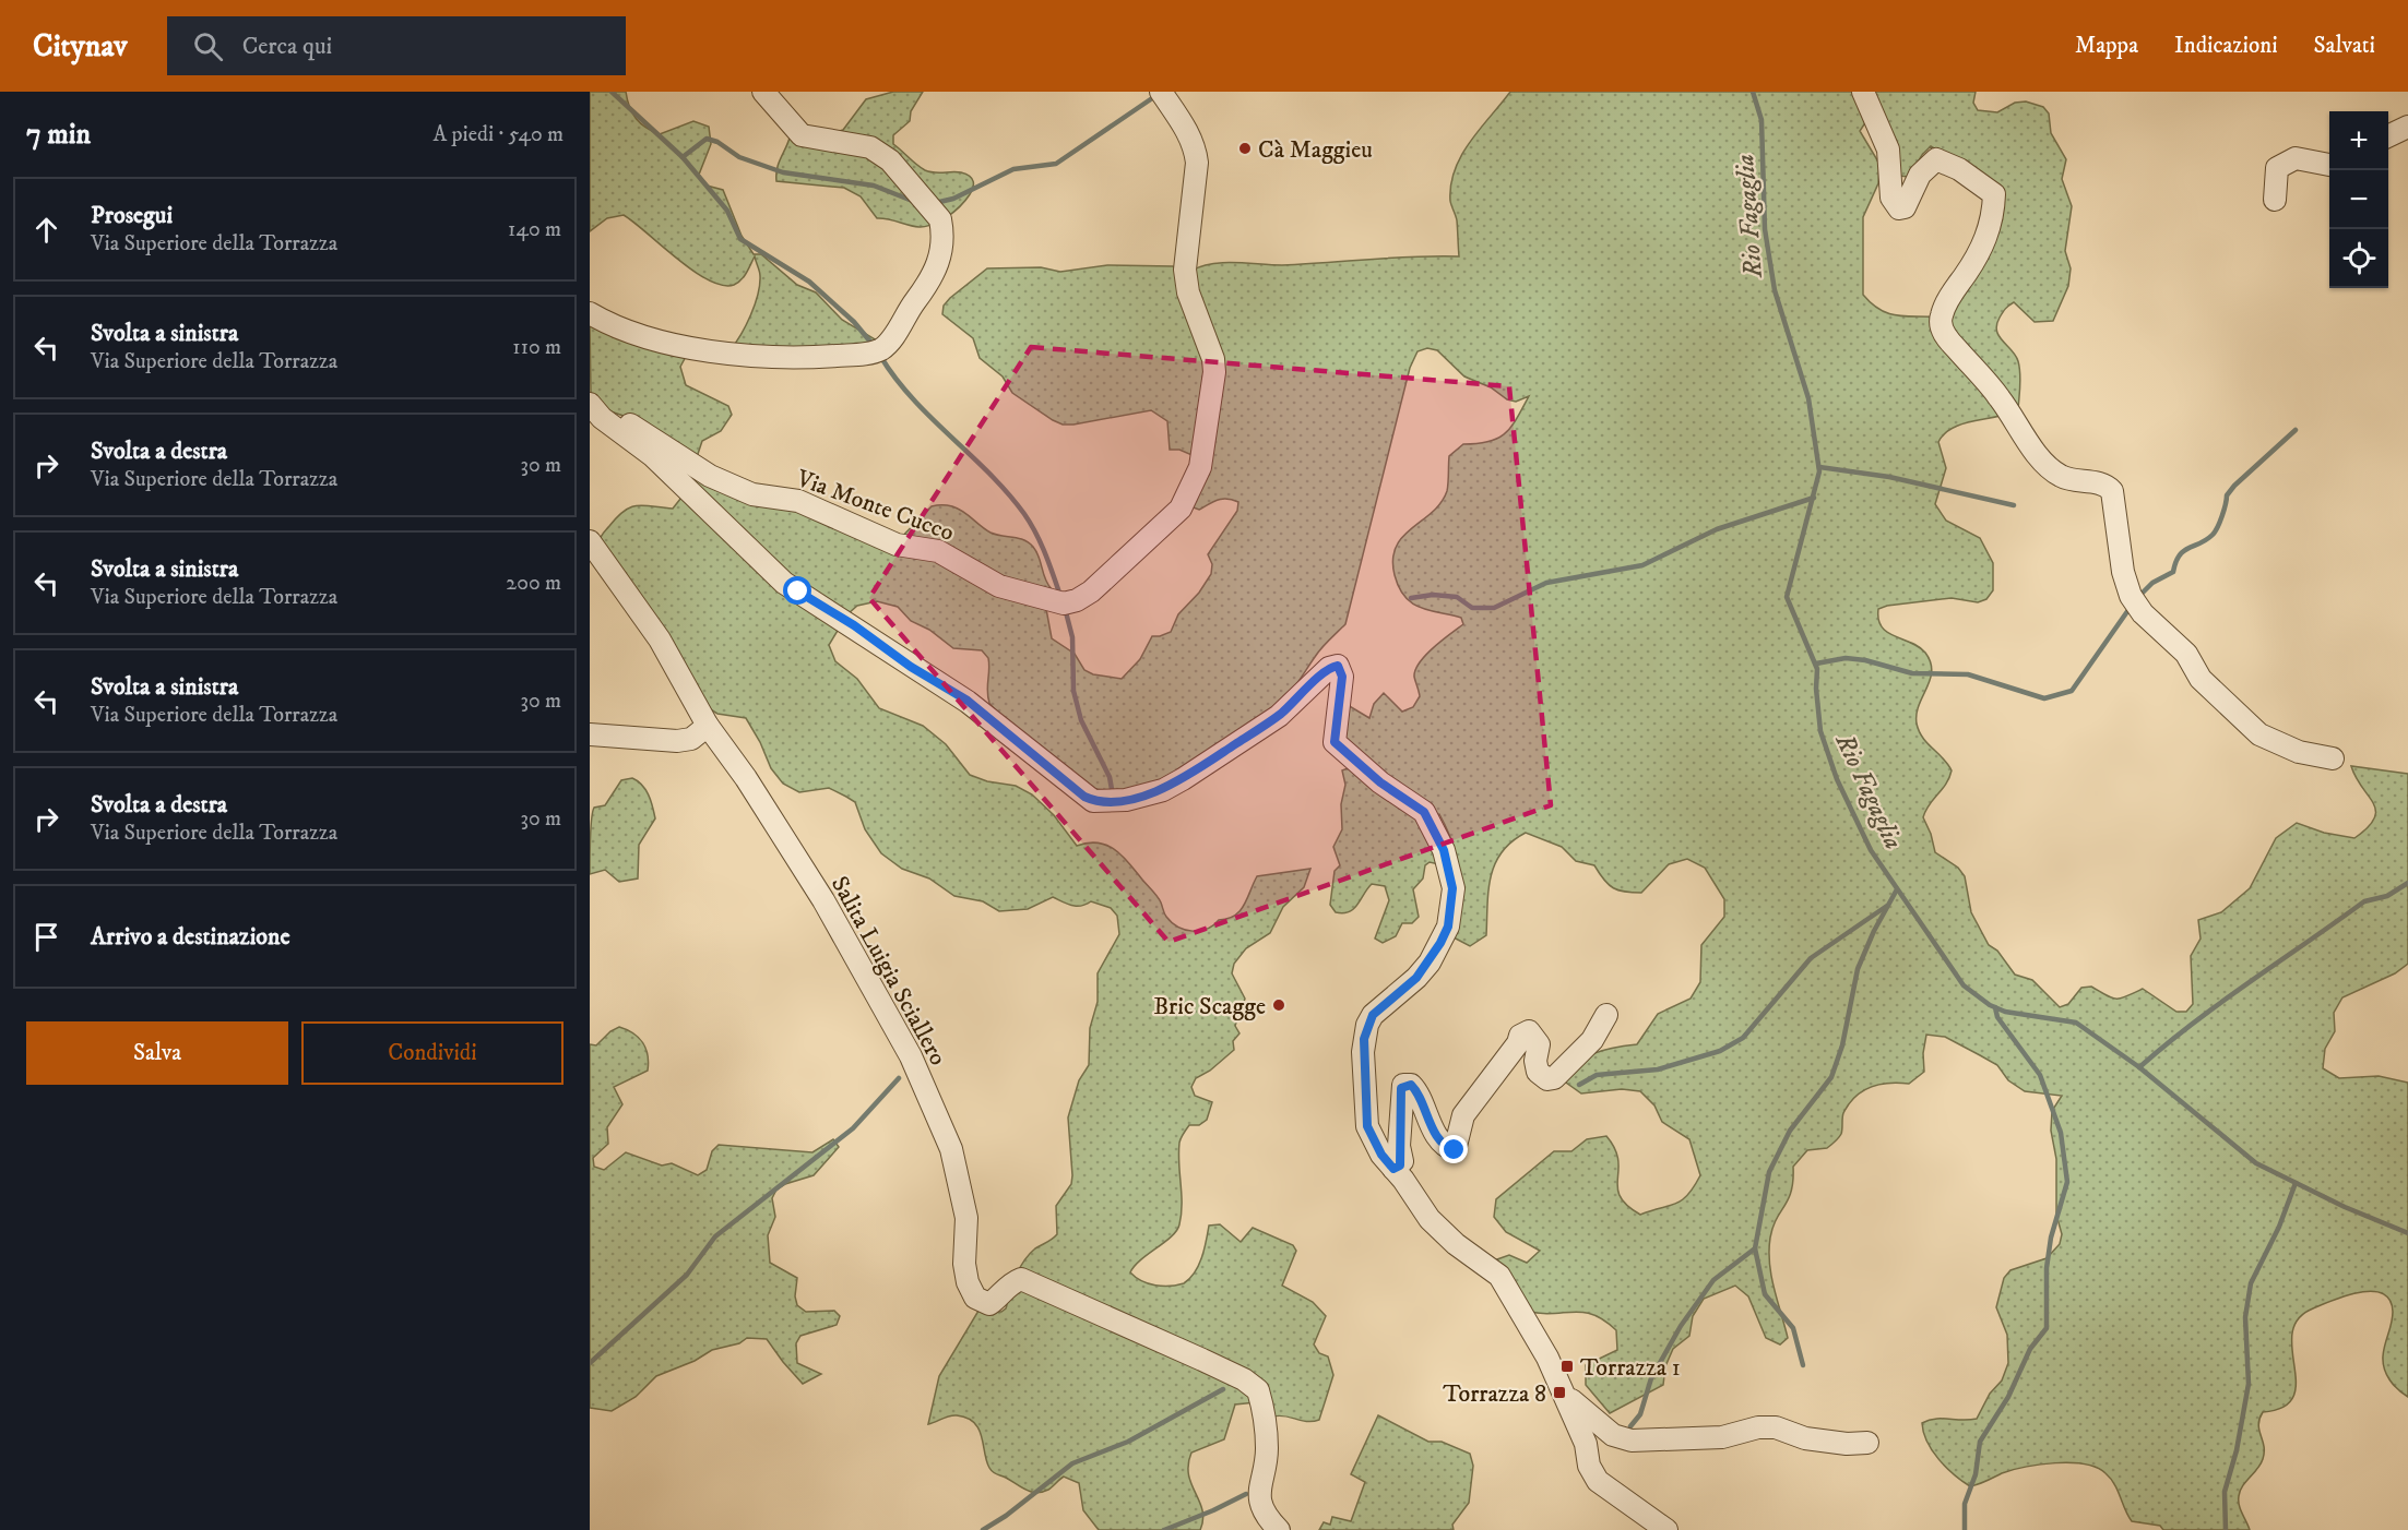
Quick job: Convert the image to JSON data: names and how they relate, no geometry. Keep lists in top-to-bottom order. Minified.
{"streets":{"street":["Via Monte Cucco","Salita Luigia Sciallero"]},"water":["Rio Fagaglia"],"places":{"other":["Cà Maggieu","Bric Scagge"],"transit":["Torrazza 1","Torrazza 8"]},"page":{"header":"Citynav","search":"Cerca qui","nav":["Mappa","Indicazioni","Salvati"],"heading":["7 min","A piedi · 540 m"],"map_buttons":["+","−"],"list":[["Prosegui","Via Superiore della Torrazza","140 m"],["Svolta a sinistra","Via Superiore della Torrazza","110 m"],["Svolta a destra","Via Superiore della Torrazza","30 m"],["Svolta a sinistra","Via Superiore della Torrazza","200 m"],["Svolta a sinistra","Via Superiore della Torrazza","30 m"],["Svolta a destra","Via Superiore della Torrazza","30 m"],"Arrivo a destinazione"],"buttons":["Salva","Condividi"]}}
